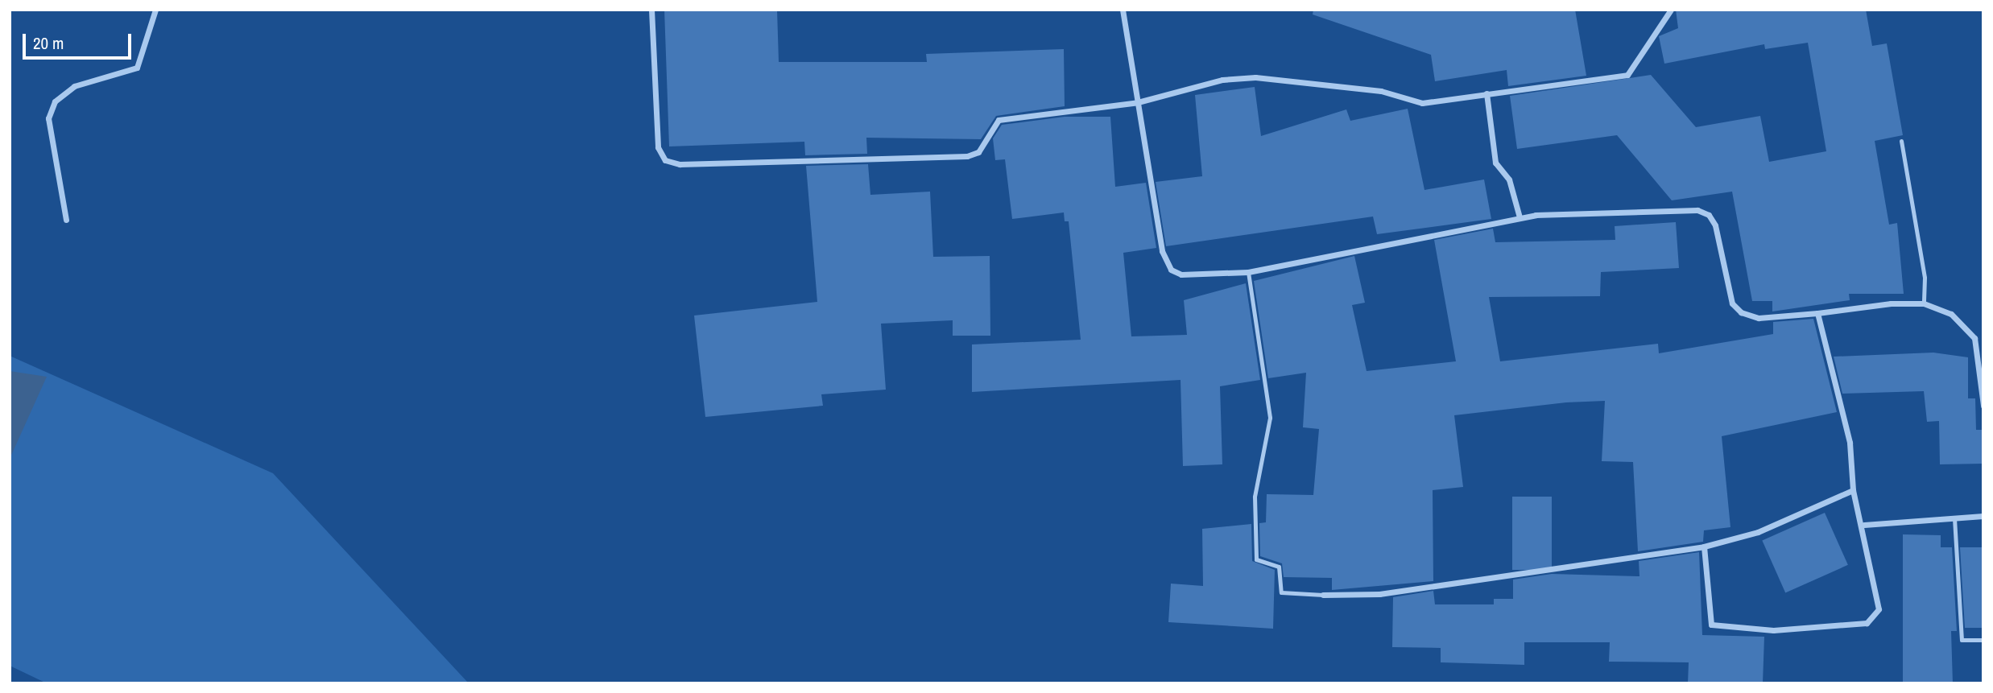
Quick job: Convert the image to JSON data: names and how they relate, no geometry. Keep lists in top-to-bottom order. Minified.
{"scale_bar":"20 m"}
